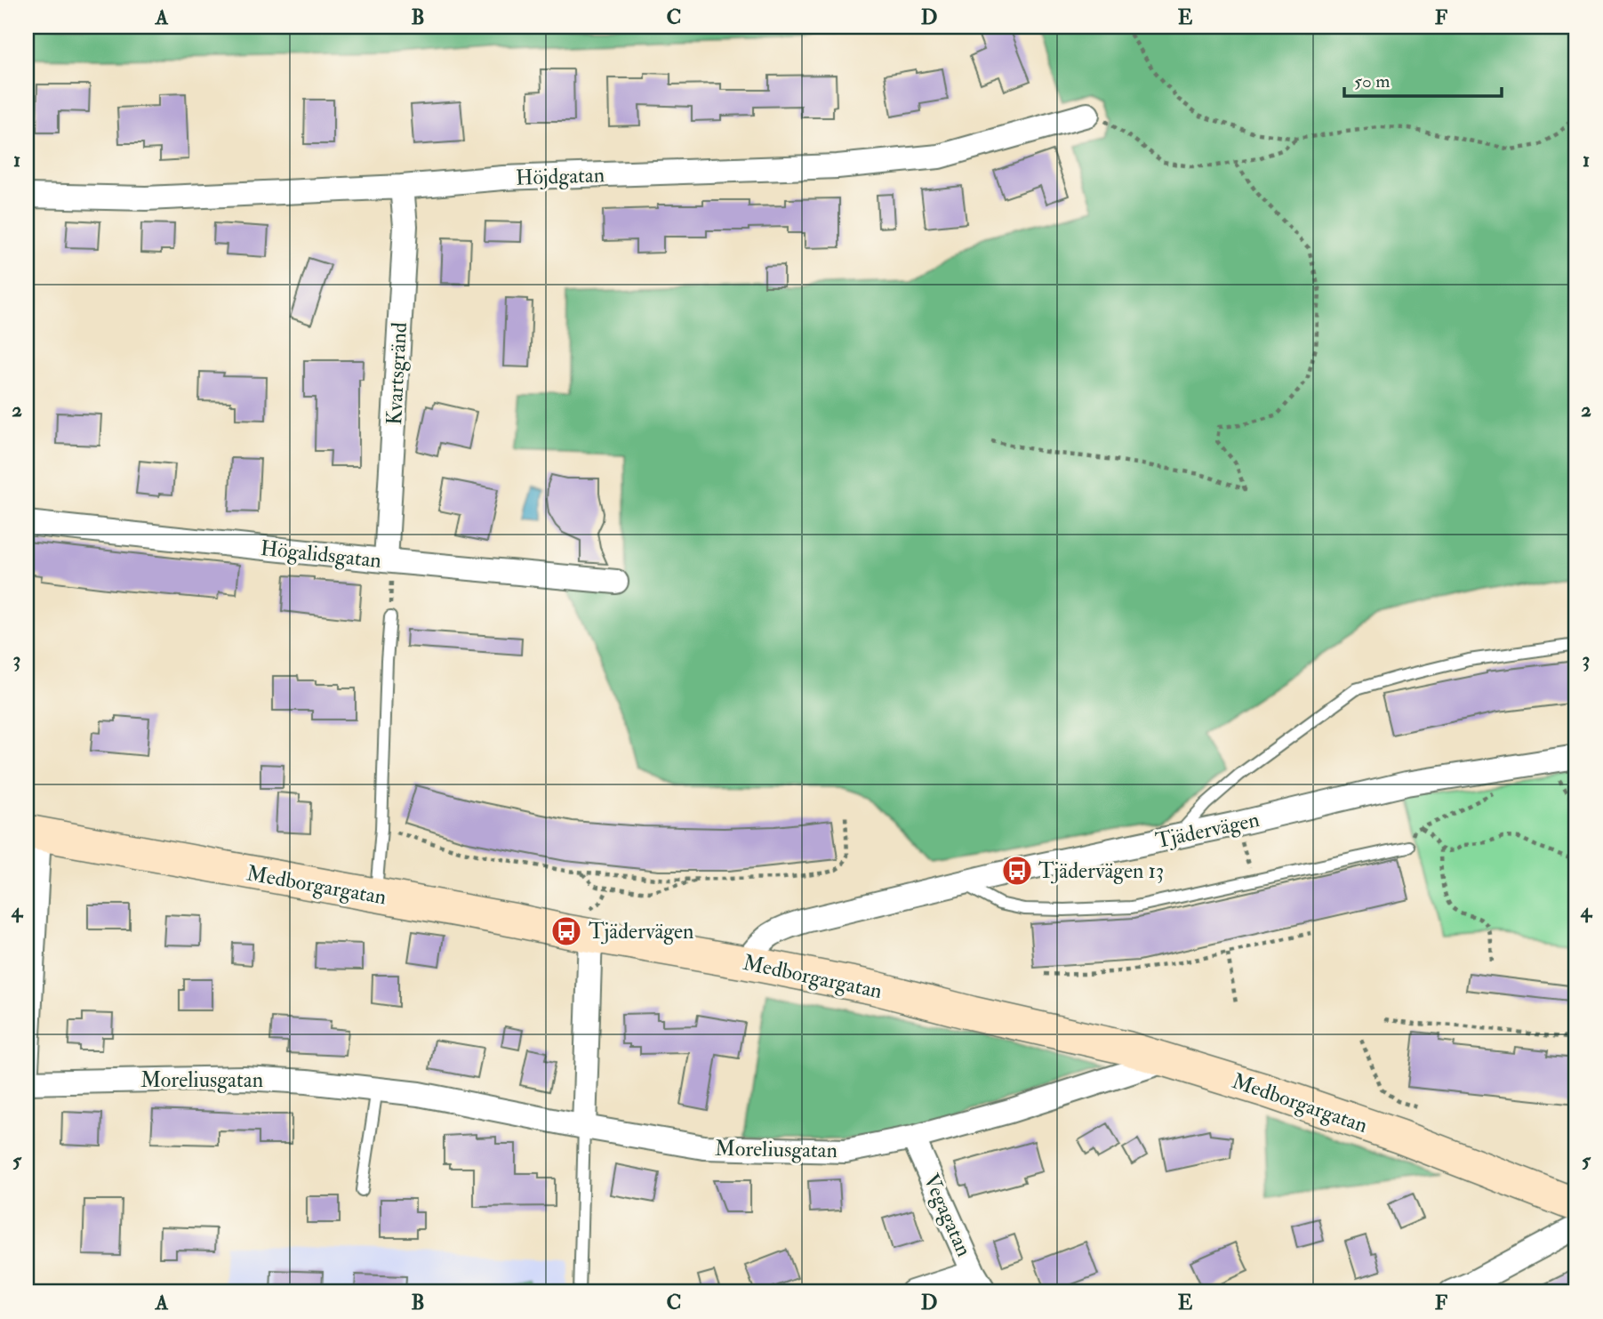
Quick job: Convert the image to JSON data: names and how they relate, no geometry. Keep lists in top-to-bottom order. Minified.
{"streets":{"street":["Höjdgatan","Kvartsgränd","Högalidsgatan","Tjädervägen","Medborgargatan","Moreliusgatan","Vegagatan"]},"crossings":[["Höjdgatan","Kvartsgränd"],["Kvartsgränd","Högalidsgatan"],["Tjädervägen","Medborgargatan"],["Medborgargatan","Moreliusgatan"],["Moreliusgatan","Vegagatan"]],"places":{"bus stop":["Tjädervägen 13","Tjädervägen"]},"scale_bar":"50 m","grid":{"columns":["A","B","C","D","E","F"],"rows":["1","2","3","4","5"]}}
